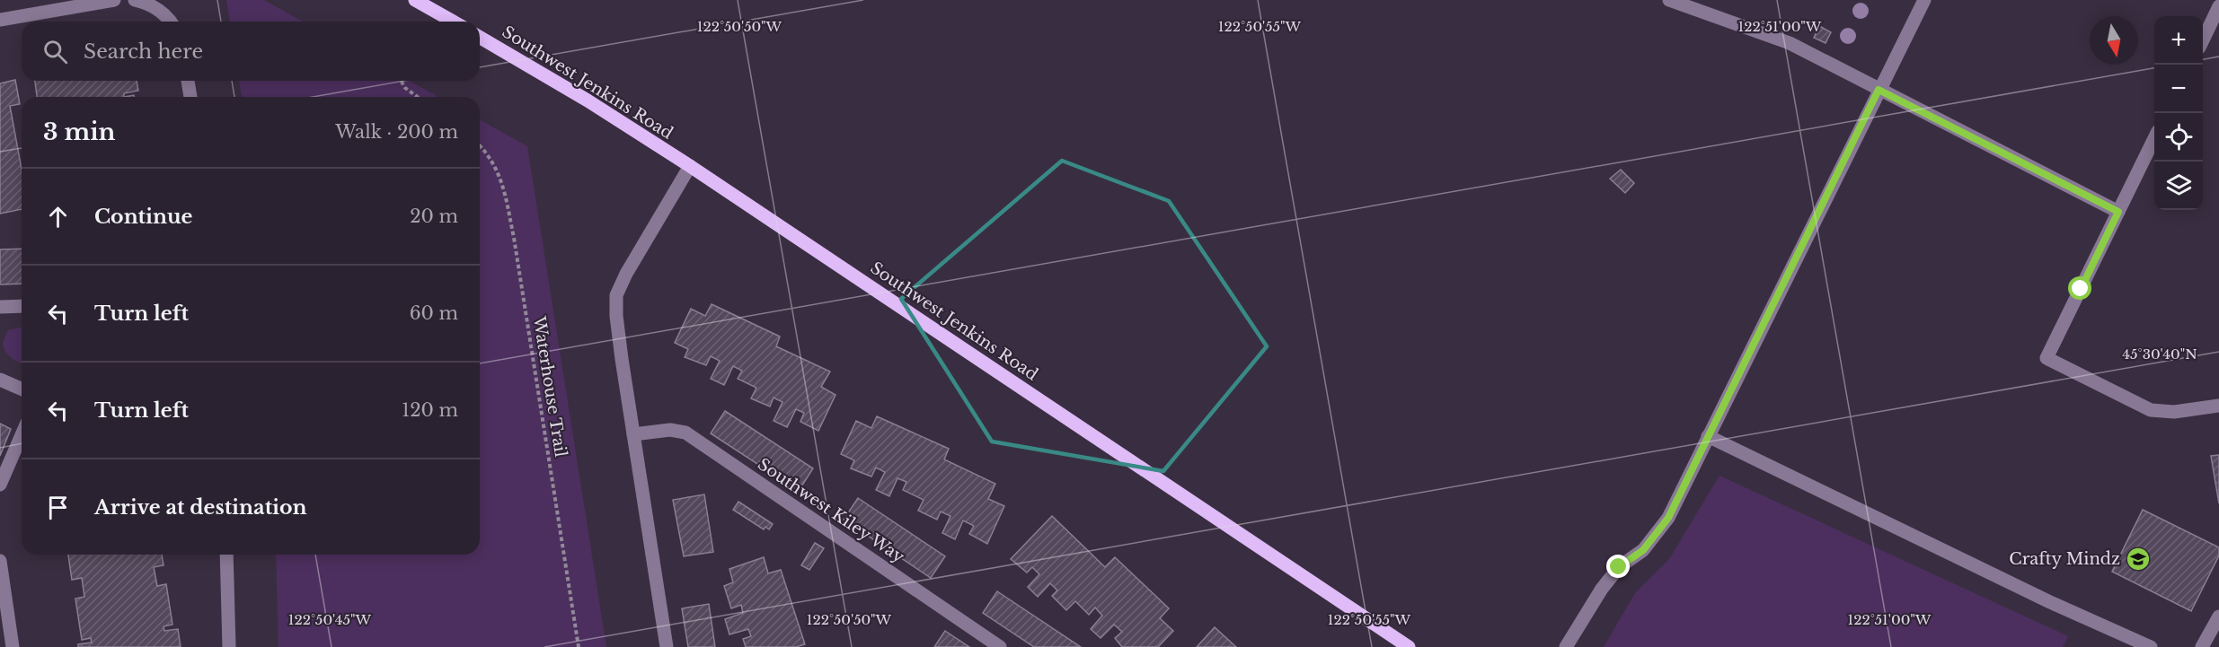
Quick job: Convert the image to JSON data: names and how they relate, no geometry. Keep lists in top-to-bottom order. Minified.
{"streets":{"main road":["Southwest Jenkins Road"],"lane":["Southwest Kiley Way"],"path":["Waterhouse Trail"]},"places":{"school or university":["Crafty Mindz"]},"north":"bottom","page":{"map_buttons":["+","−"],"search":"Search here","heading":["3 min","Walk · 200 m"],"list":[["Continue","20 m"],["Turn left","60 m"],["Turn left","120 m"],"Arrive at destination"]},"coordinates":["122°50'55\"W","122°51'00\"W","122°50'50\"W","45°30'40\"N","122°50'45\"W"]}
